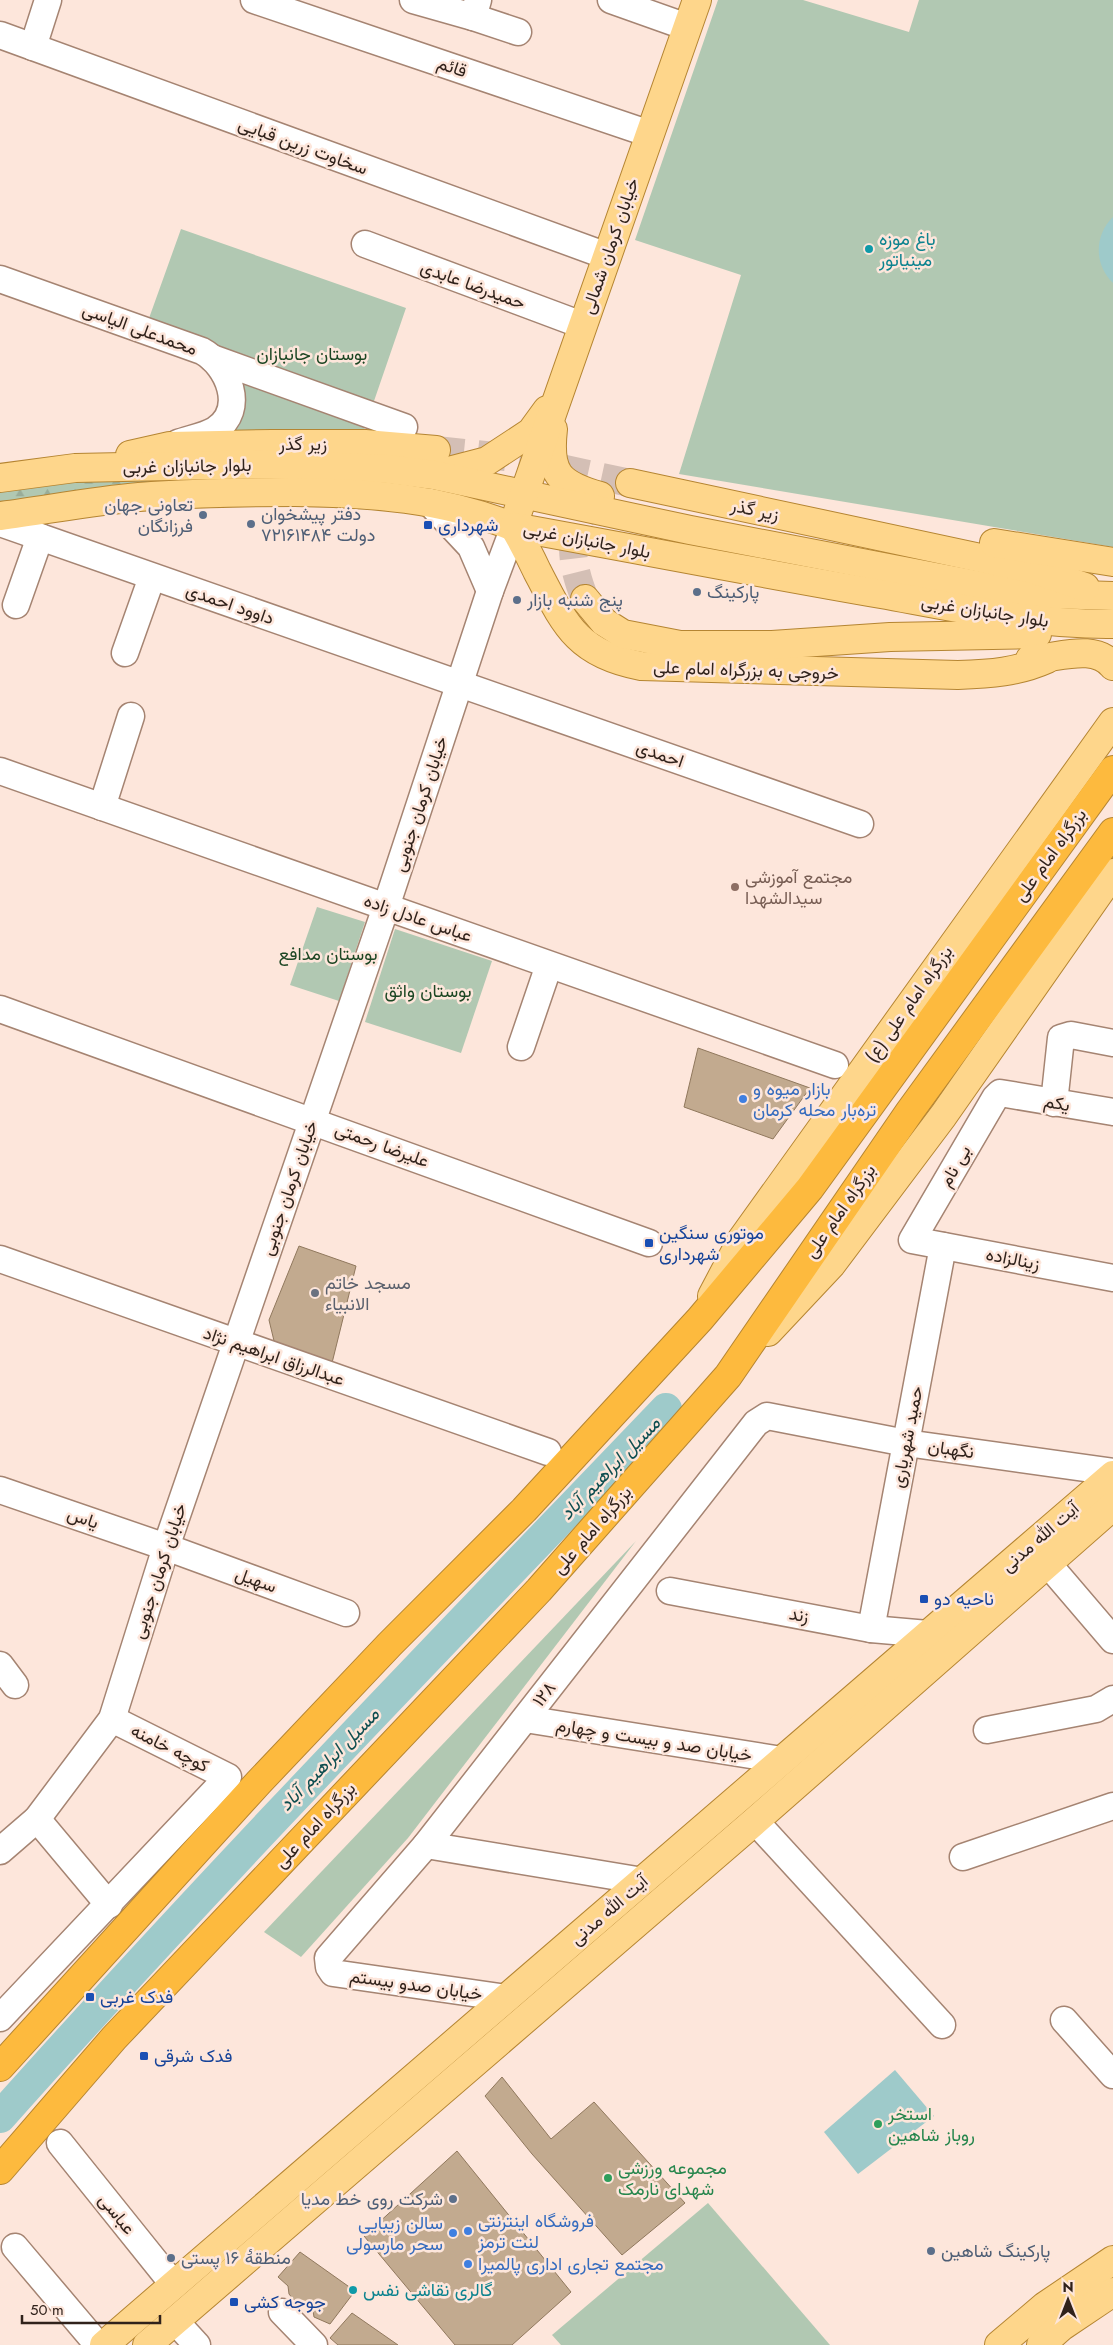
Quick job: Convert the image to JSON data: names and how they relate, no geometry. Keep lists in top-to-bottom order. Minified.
{"streets":{"highway":["بزرگراه امام علی"],"main road":["خیابان کرمان شمالی","زیر گذر","بلوار جانبازان غربی","خروجی به بزرگراه امام علی","خیابان کرمان جنوبی","بزرگراه امام علی (ع)","آیت الله مدنی"],"street":["قائم","سخاوت زرین قبایی","حمیدرضا عابدی","محمدعلی الیاسی","داوود احمدی","احمدی","عباس عادل زاده","یکم","علیرضا رحمتی","بی نام","زینالزاده","عبدالرزاق ابراهیم نژاد","حمید شهریاری","نگهبان","یاس","سهیل","زند","۱۲۸","خیابان صد و بیست و چهارم","کوچه خامنه","خیابان صدو بیستم","عباسی"]},"crossings":[["قائم","خیابان کرمان شمالی"],["سخاوت زرین قبایی","خیابان کرمان شمالی"],["خیابان کرمان شمالی","حمیدرضا عابدی"],["خیابان کرمان شمالی","بلوار جانبازان غربی"],["خیابان کرمان شمالی","خیابان کرمان جنوبی"],["محمدعلی الیاسی","زیر گذر"],["زیر گذر","بلوار جانبازان غربی"],["بلوار جانبازان غربی","خروجی به بزرگراه امام علی"],["بلوار جانبازان غربی","خیابان کرمان جنوبی"],["داوود احمدی","احمدی"],["داوود احمدی","خیابان کرمان جنوبی"],["خروجی به بزرگراه امام علی","خیابان کرمان جنوبی"],["احمدی","خیابان کرمان جنوبی"],["خیابان کرمان جنوبی","عباس عادل زاده"],["خیابان کرمان جنوبی","علیرضا رحمتی"],["خیابان کرمان جنوبی","عبدالرزاق ابراهیم نژاد"],["خیابان کرمان جنوبی","یاس"],["خیابان کرمان جنوبی","سهیل"],["خیابان کرمان جنوبی","کوچه خامنه"],["بزرگراه امام علی","بزرگراه امام علی (ع)"],["یکم","بی نام"],["بی نام","زینالزاده"],["زینالزاده","حمید شهریاری"],["حمید شهریاری","نگهبان"],["حمید شهریاری","زند"],["نگهبان","آیت الله مدنی"],["نگهبان","۱۲۸"],["یاس","سهیل"],["آیت الله مدنی","زند"],["آیت الله مدنی","خیابان صد و بیست و چهارم"],["آیت الله مدنی","خیابان صدو بیستم"],["آیت الله مدنی","عباسی"],["۱۲۸","خیابان صد و بیست و چهارم"],["۱۲۸","خیابان صدو بیستم"]],"water":["مسیل ابراهیم آباد"],"parks":["بوستان جانبازان","بوستان مدافع","بوستان واثق"],"places":{"other":["باغ موزه مینیاتور","تعاونی جهان فرزانگان","دفتر پیشخوان دولت ۷۲۱۶۱۴۸۴","پارکینگ","پنج شنبه بازار","مجتمع آموزشی سیدالشهدا","بازار میوه و تره‌بار محله کرمان","مسجد خاتم الانبیاء","استخر روباز شاهین","مجموعه ورزشی شهدای نارمک","شرکت روی خط مدیا","فروشگاه اینترنتی لنت ترمز","سالن زیبایی سحر مارسولی","پارکینگ شاهین","منطقهٔ ۱۶ پستی","مجتمع تجاری اداری پالمیرا","گالری نقاشی نفس"],"transit":["شهرداری","موتوری سنگین شهرداری","ناحیه دو","فدک غربی","فدک شرقی","جوجه کشی"]},"scale_bar":"50 m","north":"top"}
